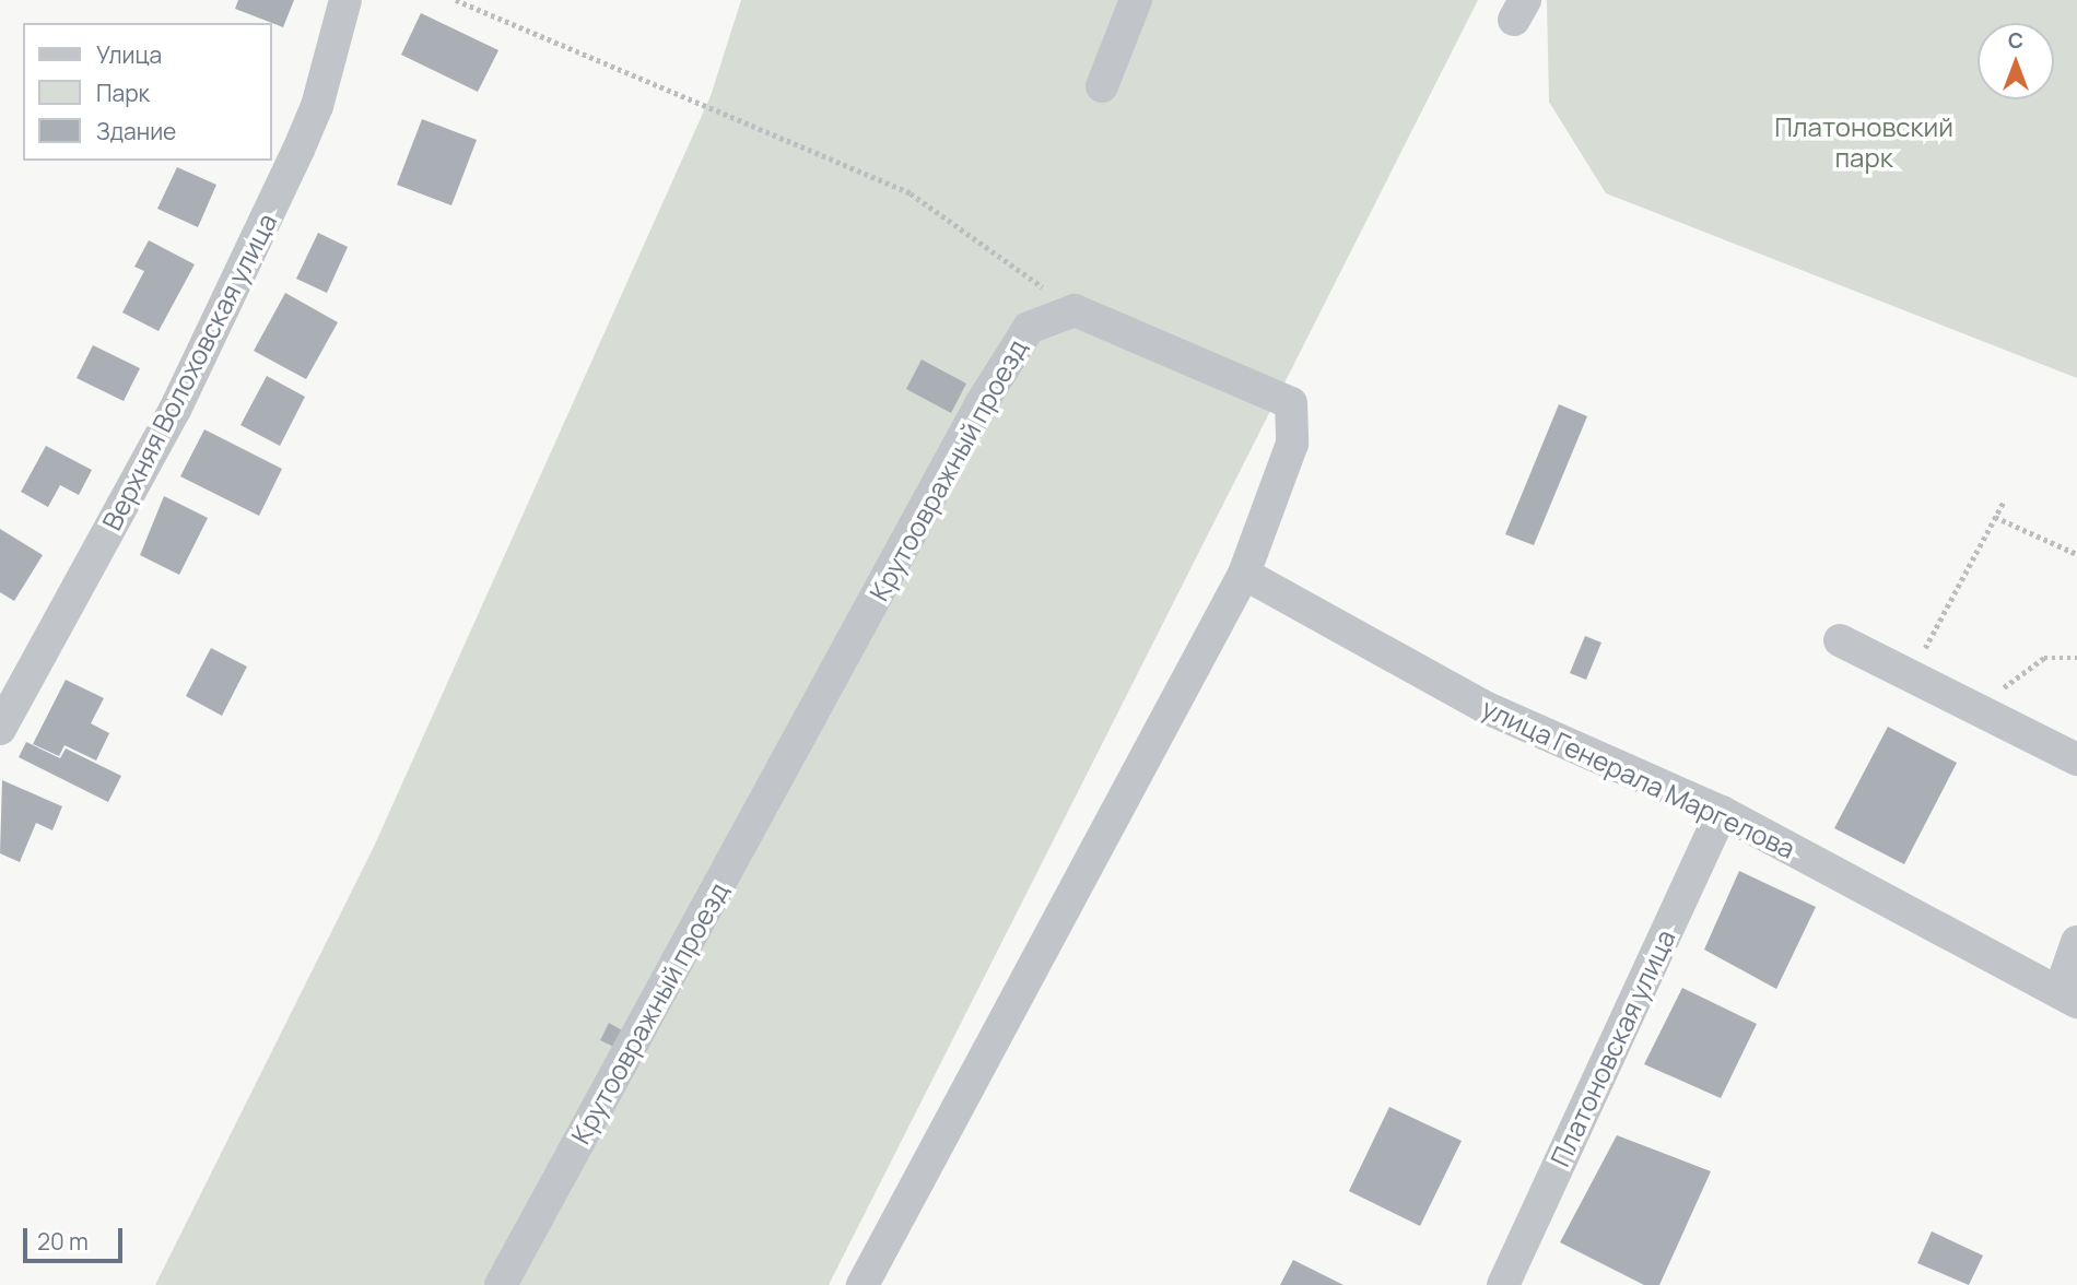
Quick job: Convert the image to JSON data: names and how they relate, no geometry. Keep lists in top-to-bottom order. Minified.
{"streets":{"street":["Верхняя Волоховская улица","Крутоовражный проезд","улица Генерала Маргелова","Платоновская улица"]},"crossings":[["улица Генерала Маргелова","Платоновская улица"]],"parks":["Платоновский парк"],"legend":["Улица","Парк","Здание"],"scale_bar":"20 m","north":"top"}
